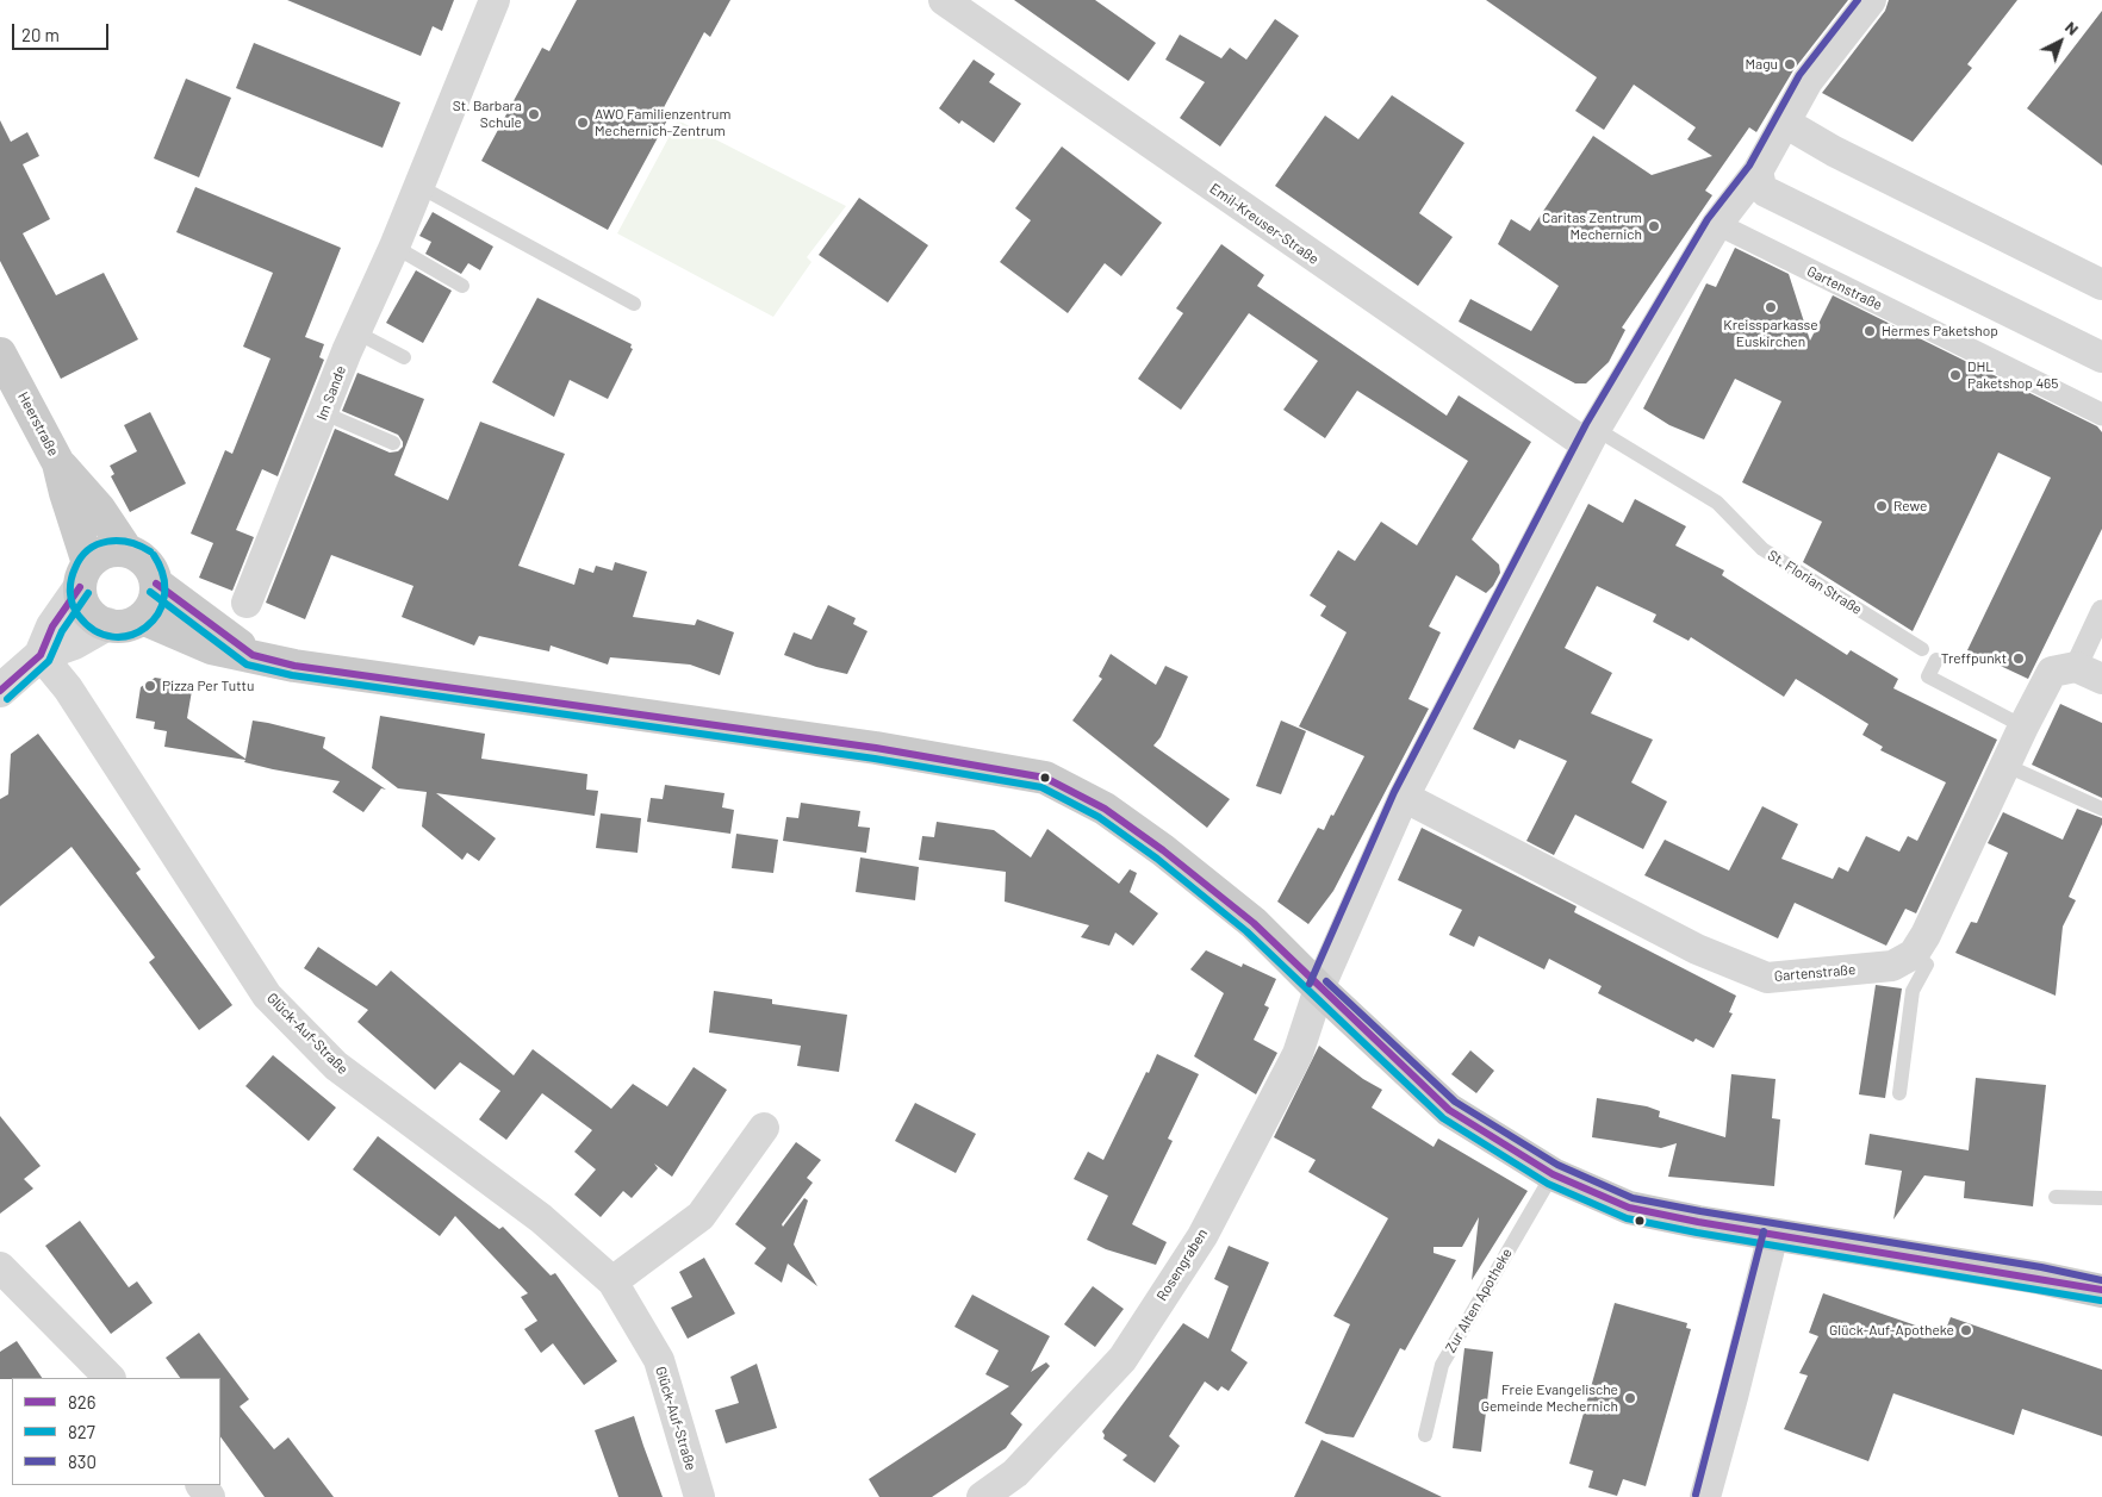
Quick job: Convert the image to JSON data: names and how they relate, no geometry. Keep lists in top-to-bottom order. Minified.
{"streets":{"main road":["Heerstraße"],"street":["Emil-Kreuser-Straße","Gartenstraße","Im Sande","Glück-Auf-Straße","Rosengraben"],"lane":["St. Florian Straße","Zur Alten Apotheke"]},"crossings":[["Emil-Kreuser-Straße","St. Florian Straße"],["Emil-Kreuser-Straße","Rosengraben"],["Gartenstraße","Rosengraben"],["St. Florian Straße","Rosengraben"]],"places":["Magu","St. Barbara Schule","AWO Familienzentrum Mechernich-Zentrum","Caritas Zentrum Mechernich","Kreissparkasse Euskirchen","Hermes Paketshop","DHL Paketshop 465","Rewe","Treffpunkt","Pizza Per Tuttu","Glück-Auf-Apotheke","Freie Evangelische Gemeinde Mechernich"],"lines":["transit line 830","transit line 827","transit line 826"],"legend":["826","827","830"],"scale_bar":"20 m","north":"top right"}
